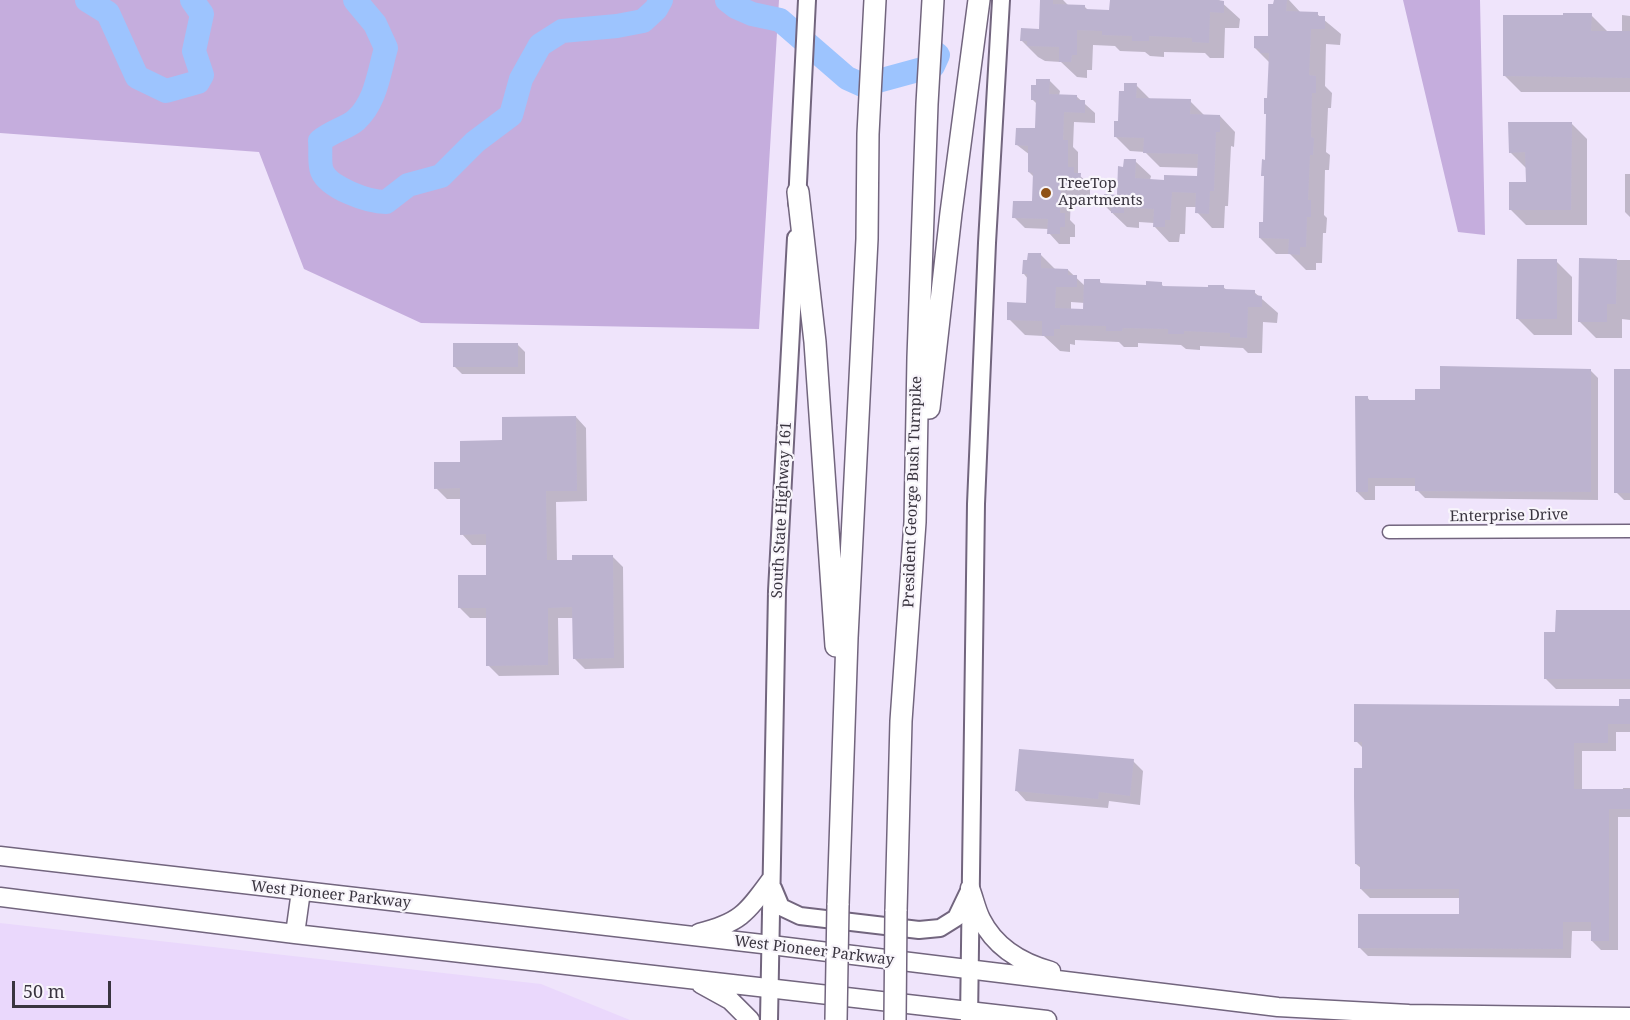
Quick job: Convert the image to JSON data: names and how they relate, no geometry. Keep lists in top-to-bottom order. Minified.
{"streets":{"highway":["President George Bush Turnpike"],"main road":["South State Highway 161","West Pioneer Parkway"],"street":["Enterprise Drive"]},"crossings":[["South State Highway 161","West Pioneer Parkway"]],"places":["TreeTop Apartments"],"scale_bar":"50 m"}
